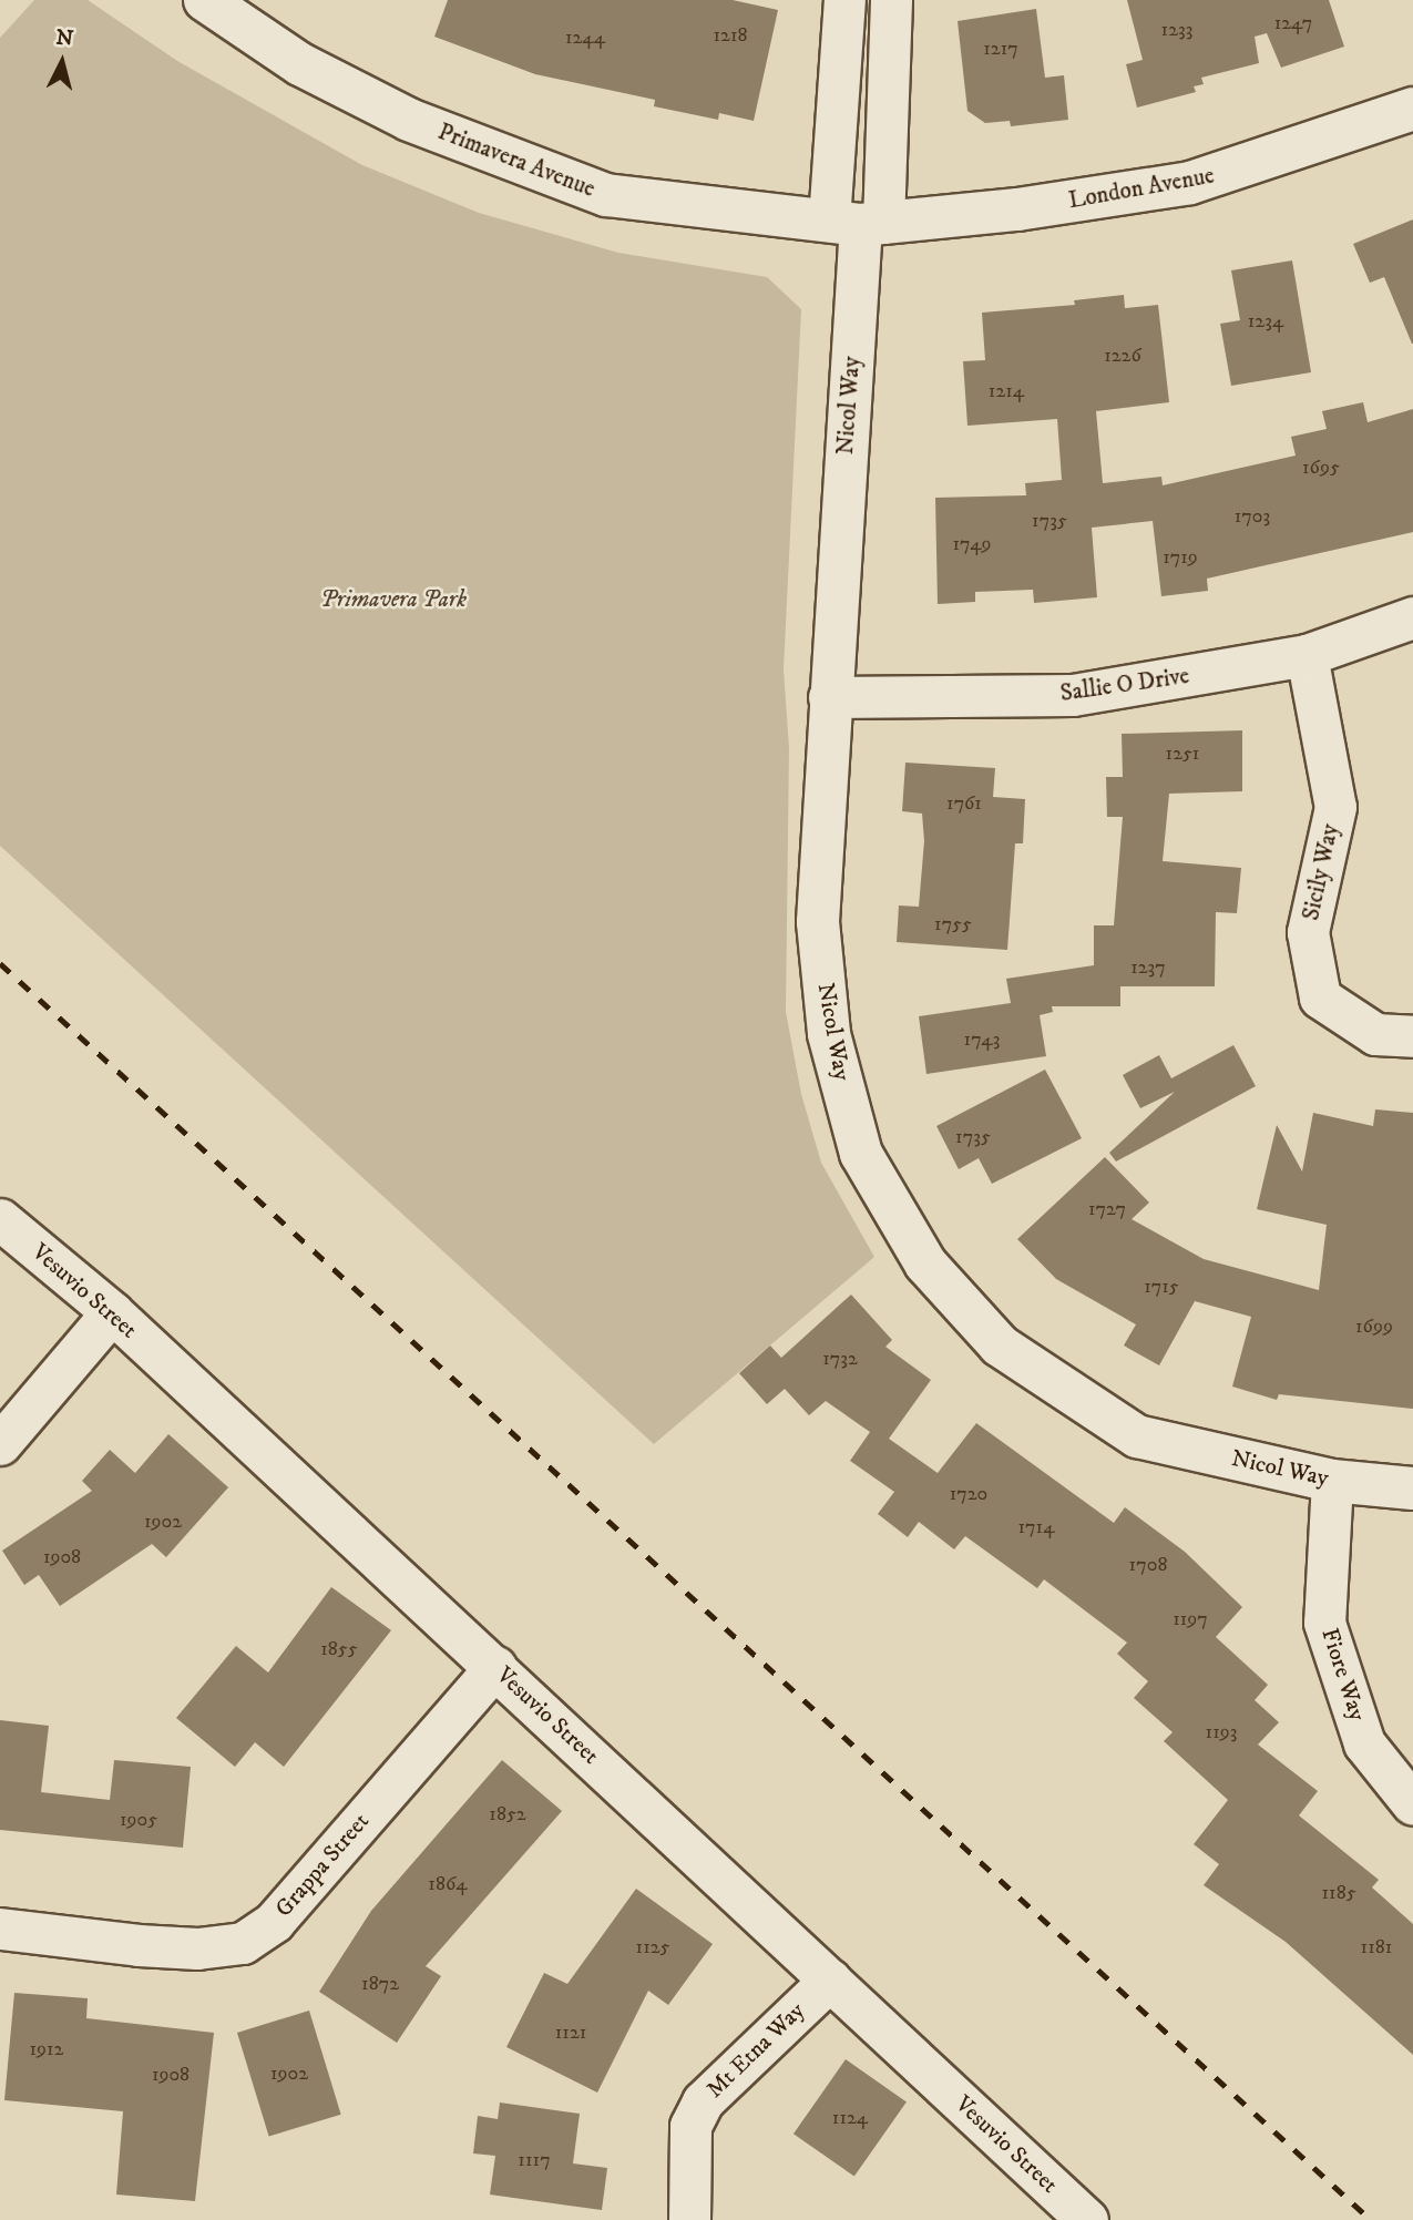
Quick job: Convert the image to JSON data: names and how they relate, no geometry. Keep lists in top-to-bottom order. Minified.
{"streets":{"street":["Primavera Avenue","London Avenue","Nicol Way","Sallie O Drive","Sicily Way","Vesuvio Street","Fiore Way","Grappa Street","Mt Etna Way"]},"crossings":[["Primavera Avenue","London Avenue"],["Primavera Avenue","Nicol Way"],["London Avenue","Nicol Way"],["Nicol Way","Sallie O Drive"],["Nicol Way","Fiore Way"],["Sallie O Drive","Sicily Way"],["Vesuvio Street","Grappa Street"],["Vesuvio Street","Mt Etna Way"]],"parks":["Primavera Park"],"house_numbers":["1247","1233","1218","1244","1217","1234","1226","1214","1695","1703","1735","1749","1719","1251","1761","1755","1237","1743","1735","1727","1715","1699","1732","1720","1902","1714","1908","1708","1197","1855","1193","1852","1905","1864","1185","1125","1181","1872","1121","1912","1902","1908","1124","1117"],"north":"top"}
